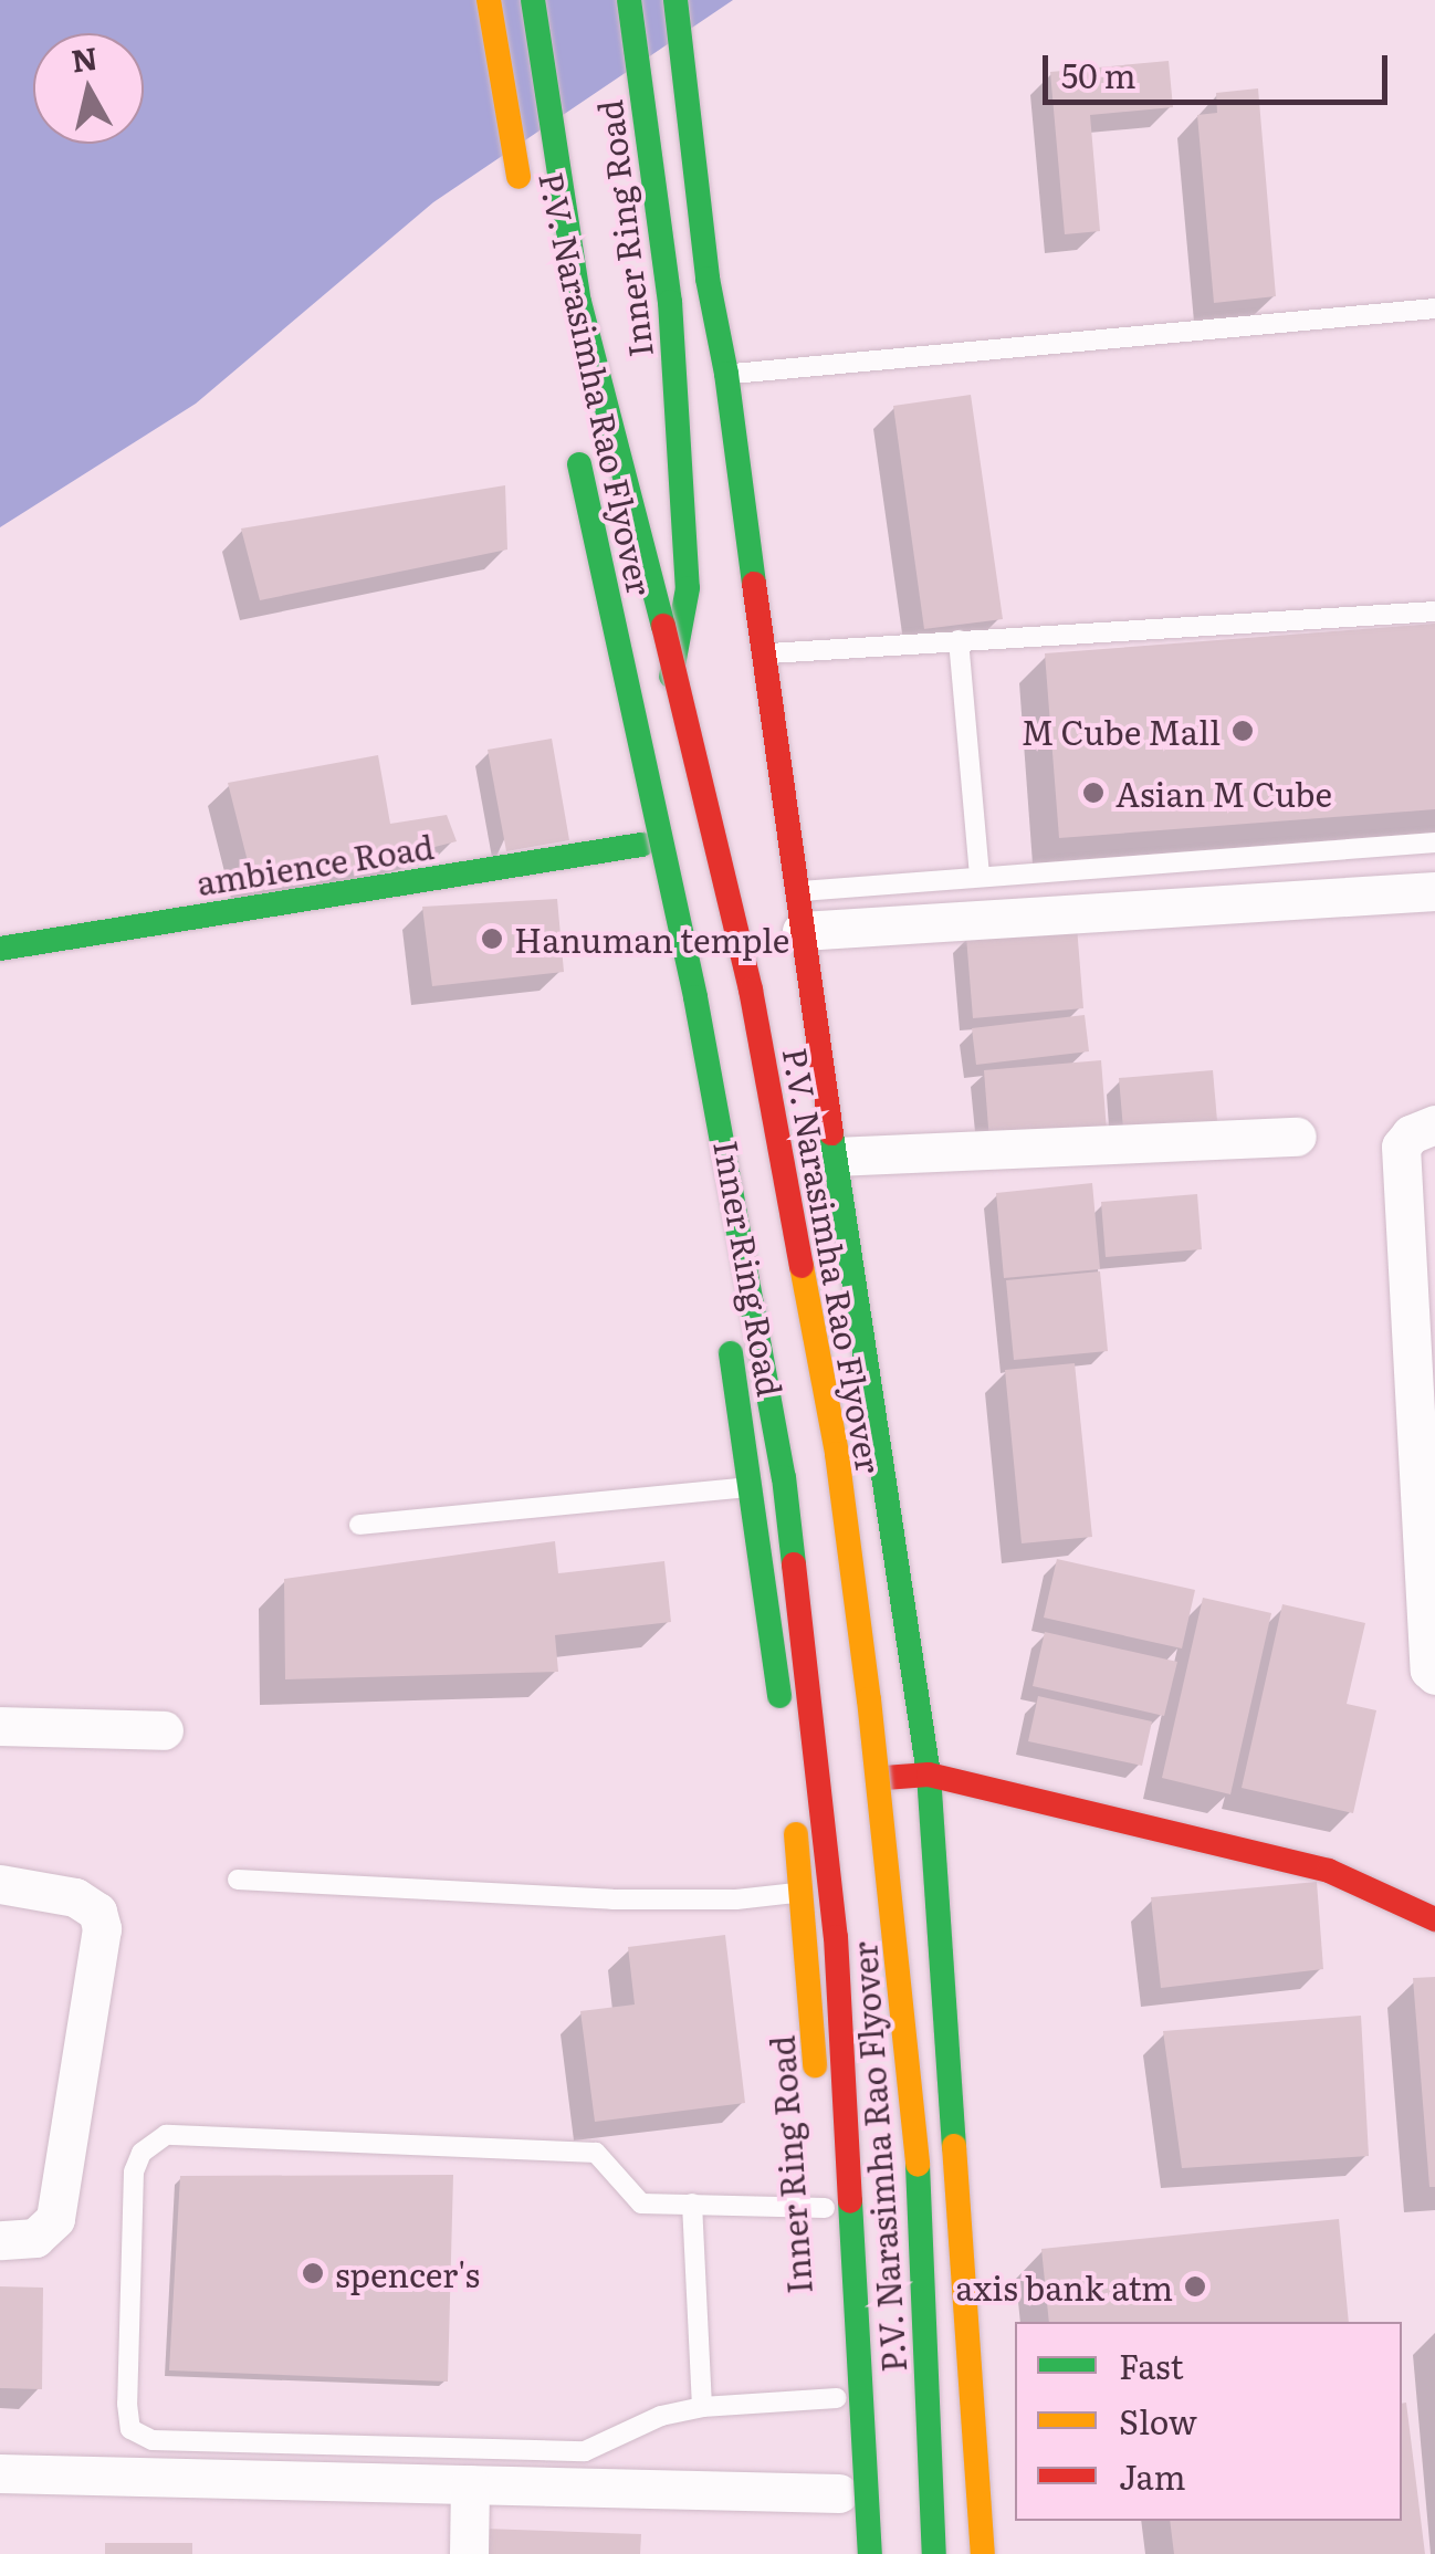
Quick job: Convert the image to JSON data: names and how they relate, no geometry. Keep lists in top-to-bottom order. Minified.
{"streets":{"main road":["Inner Ring Road","P.V. Narasimha Rao Flyover","ambience Road"]},"crossings":[["Inner Ring Road","ambience Road"]],"places":["M Cube Mall","Asian M Cube","Hanuman temple","spencer's","axis bank atm"],"legend":["Fast","Slow","Jam"],"scale_bar":"50 m","north":"top"}
